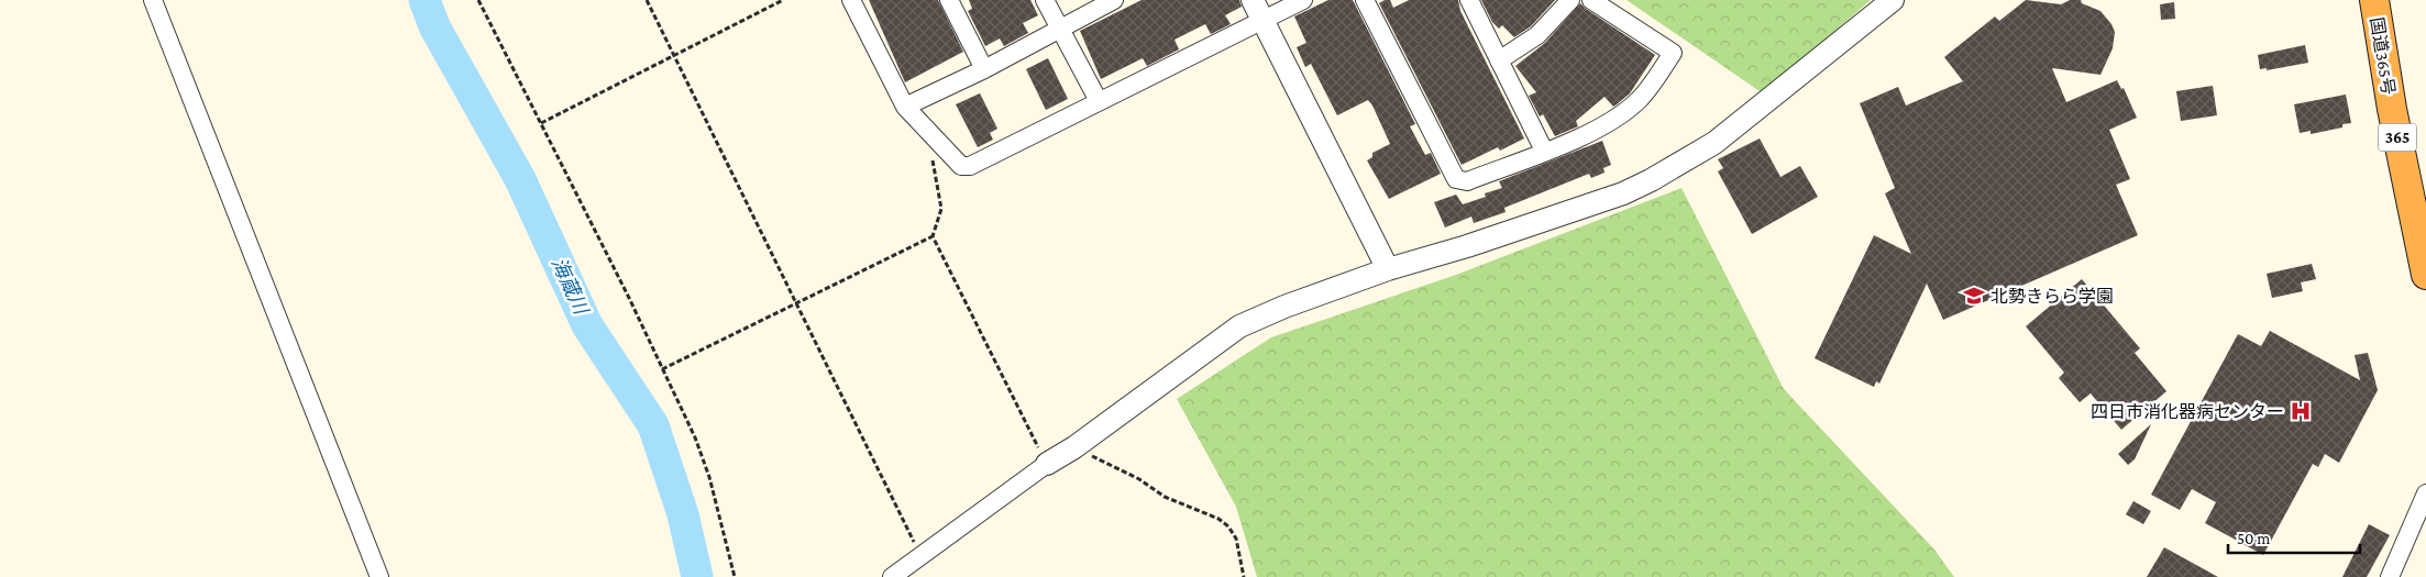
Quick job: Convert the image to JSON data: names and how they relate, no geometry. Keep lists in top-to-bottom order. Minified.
{"streets":{"highway":["国道365号","365"]},"water":["海蔵川"],"places":{"school or university":["北勢きらら学園"],"hospital":["四日市消化器病センター"]},"scale_bar":"50 m"}
